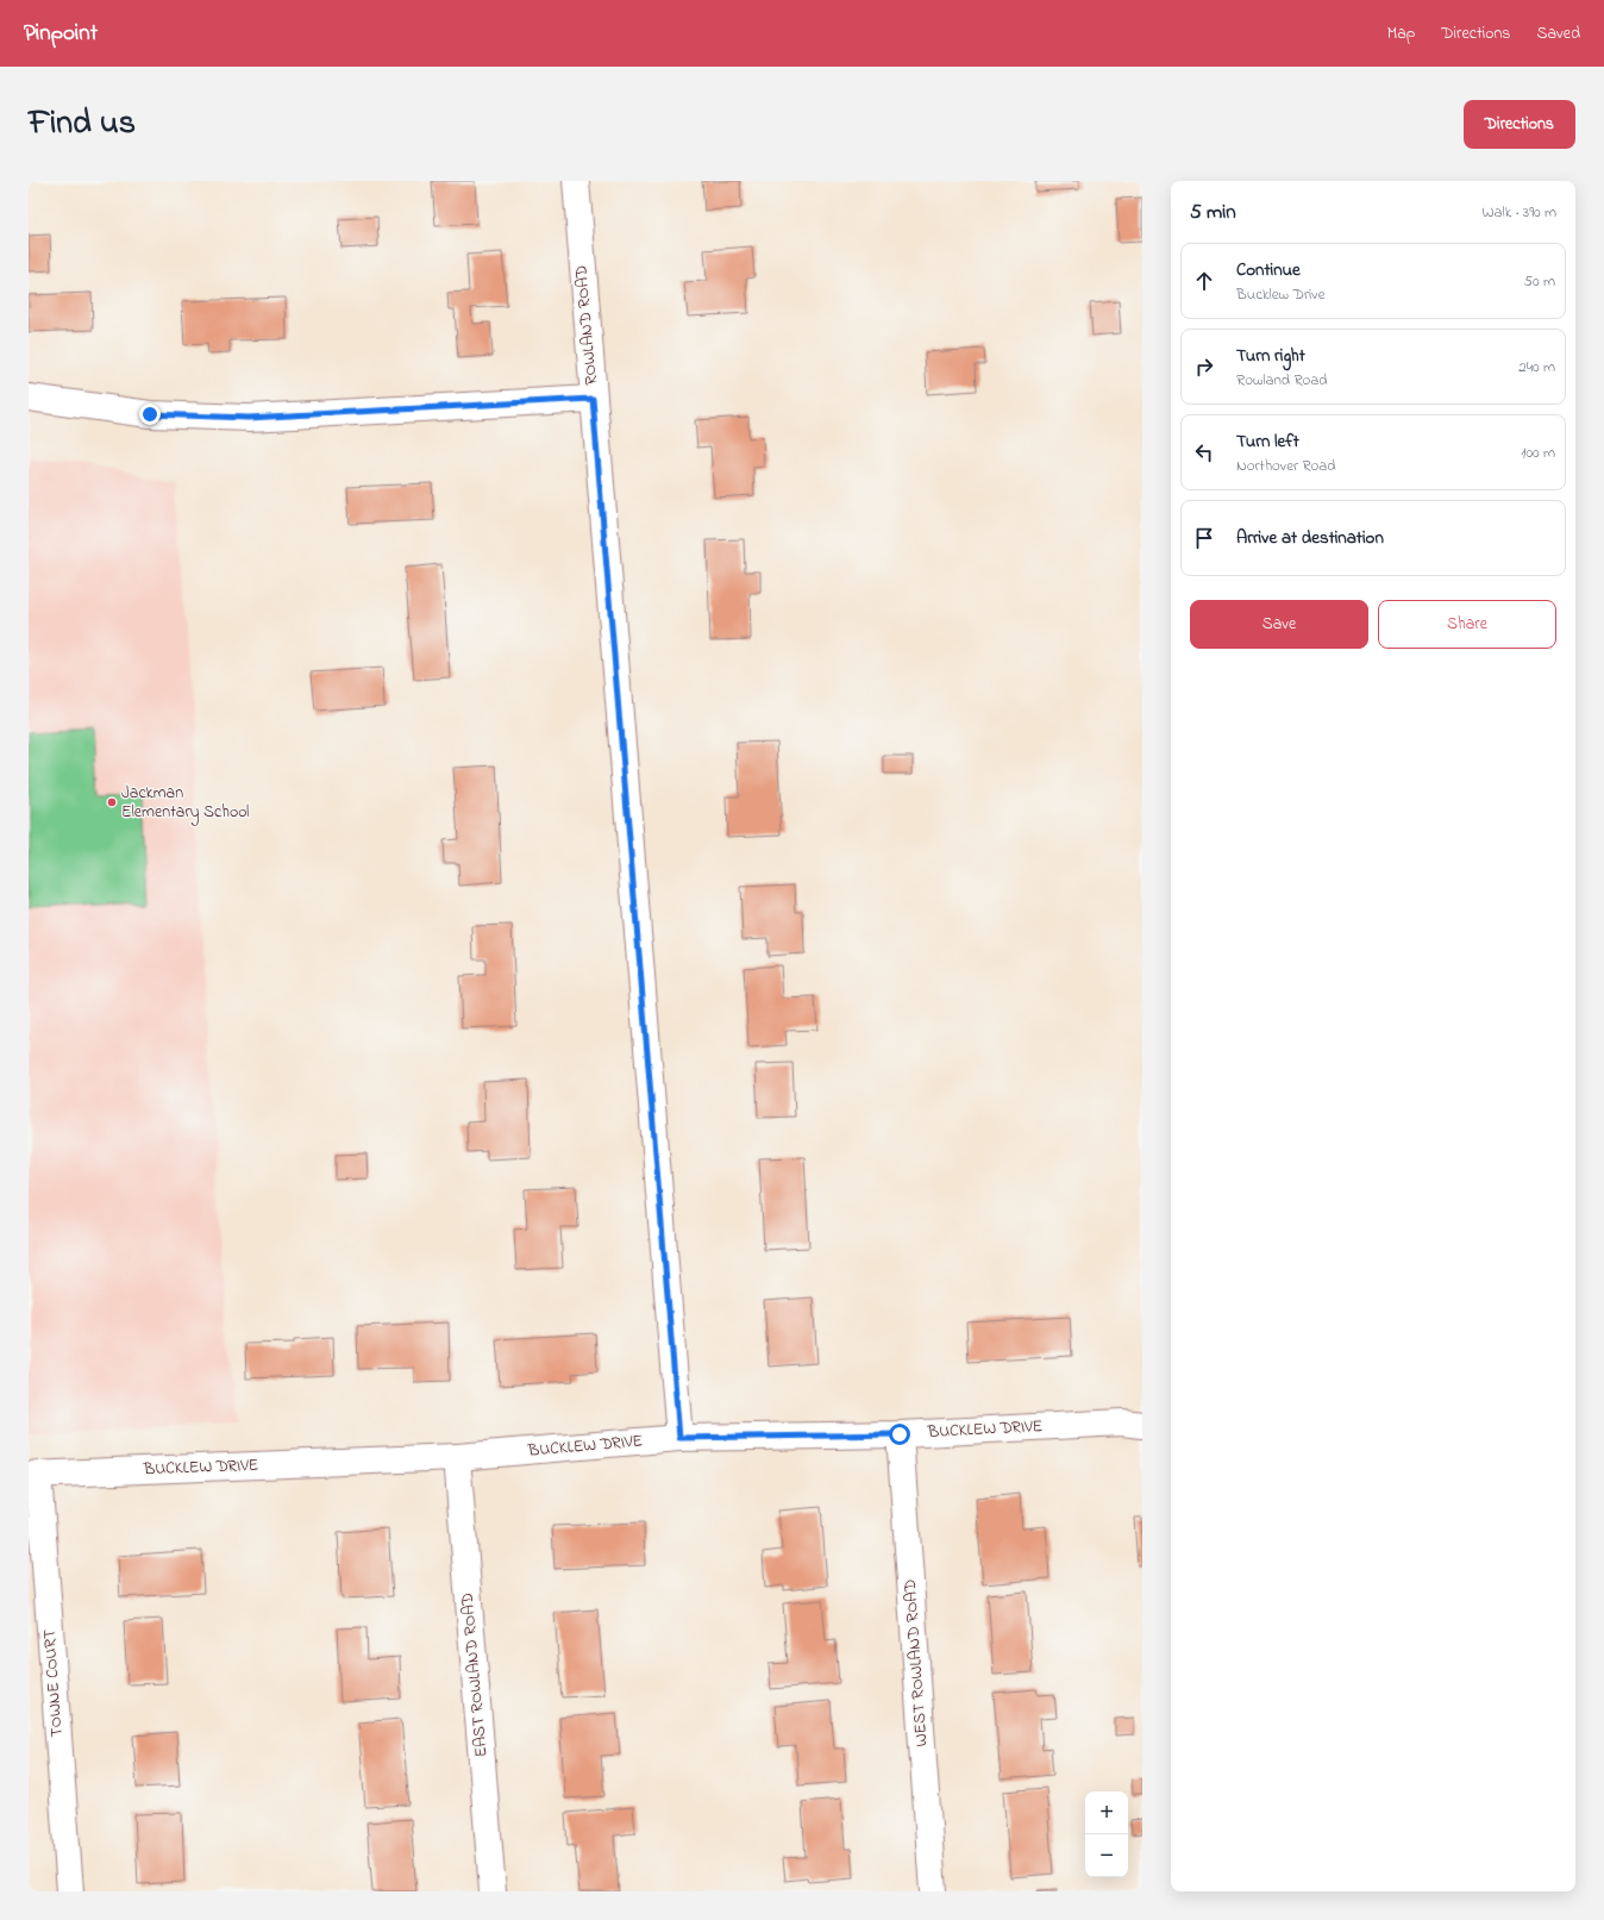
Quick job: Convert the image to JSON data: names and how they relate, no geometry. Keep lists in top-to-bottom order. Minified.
{"streets":{"street":["ROWLAND ROAD","BUCKLEW DRIVE","WEST ROWLAND ROAD","EAST ROWLAND ROAD","TOWNE COURT"]},"crossings":[["ROWLAND ROAD","BUCKLEW DRIVE"],["BUCKLEW DRIVE","WEST ROWLAND ROAD"],["BUCKLEW DRIVE","EAST ROWLAND ROAD"],["BUCKLEW DRIVE","TOWNE COURT"]],"places":["Jackman Elementary School"],"page":{"header":"Pinpoint","nav":["Map","Directions","Saved"],"title":"Find us","buttons":["Directions",["Save","Share"]],"heading":["5 min","Walk · 390 m"],"list":[["Continue","Bucklew Drive","50 m"],["Turn right","Rowland Road","240 m"],["Turn left","Northover Road","100 m"],"Arrive at destination"],"map_buttons":["+","−"]}}
